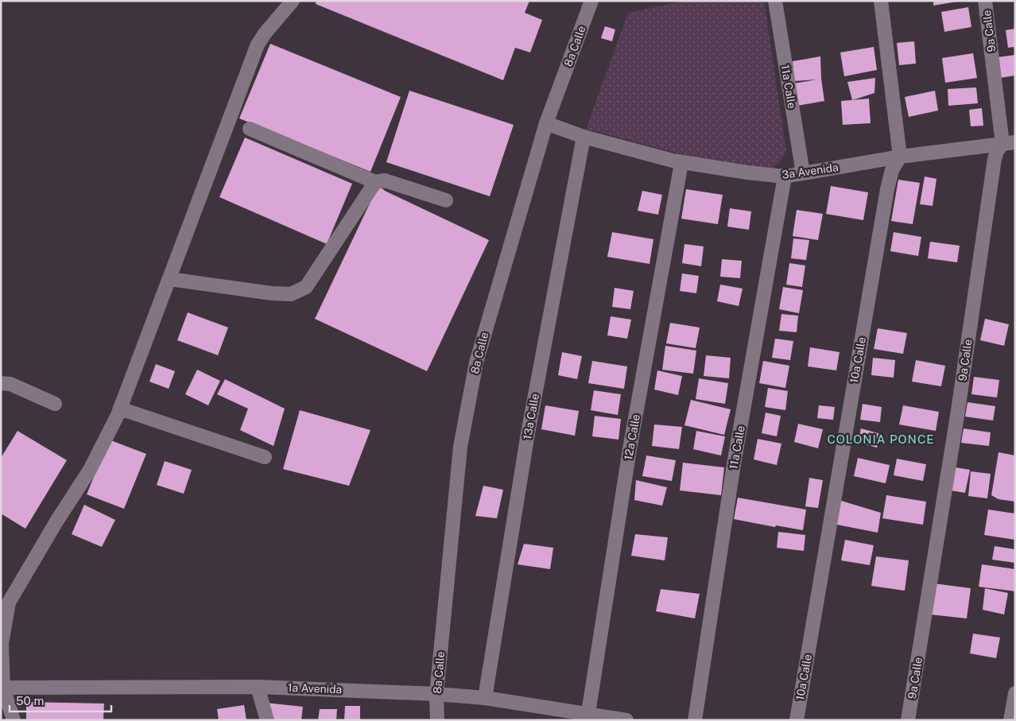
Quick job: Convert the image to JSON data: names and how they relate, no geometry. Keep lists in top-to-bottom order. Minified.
{"streets":{"street":["9a Calle","8a Calle","11a Calle","3a Avenida","10a Calle","13a Calle","12a Calle","1a Avenida"]},"crossings":[["9a Calle","3a Avenida"],["8a Calle","3a Avenida"],["8a Calle","1a Avenida"],["11a Calle","3a Avenida"],["3a Avenida","10a Calle"],["3a Avenida","13a Calle"],["3a Avenida","12a Calle"],["13a Calle","1a Avenida"],["12a Calle","1a Avenida"]],"districts":["COLONIA PONCE"],"scale_bar":"50 m"}
